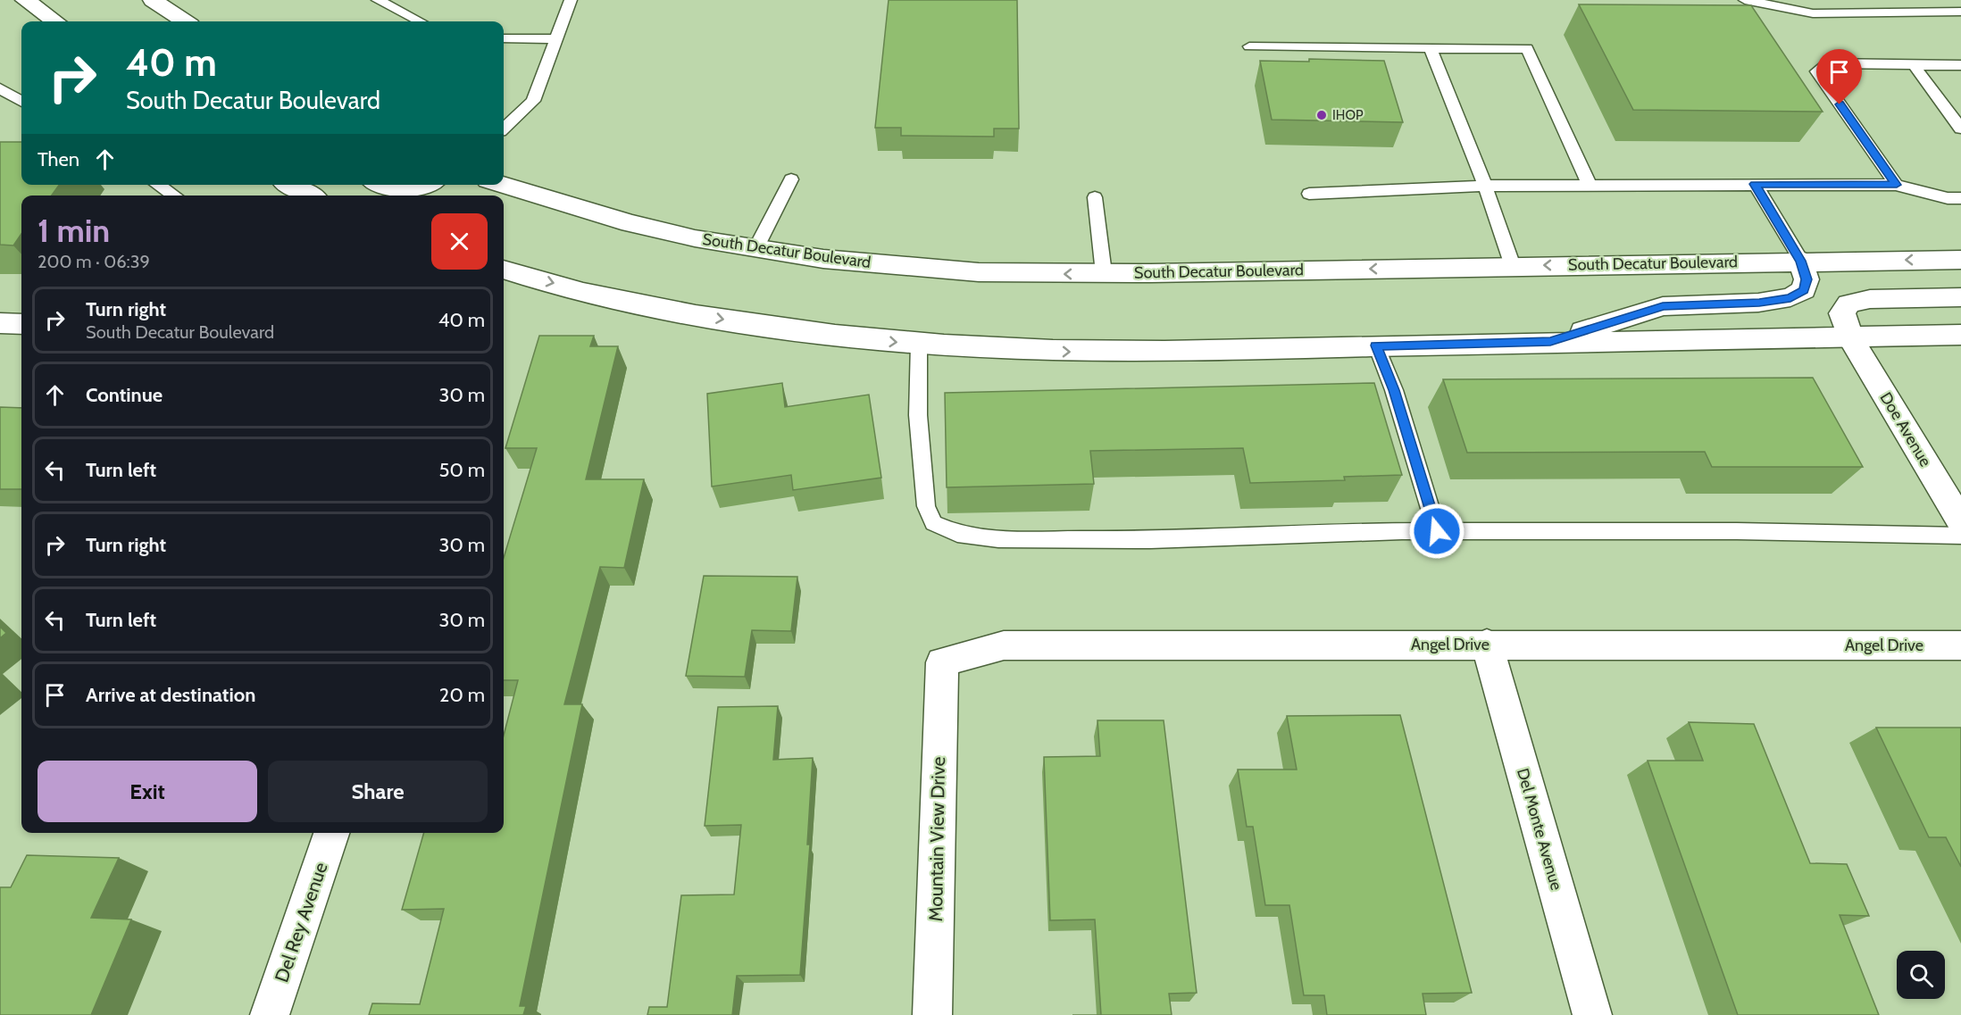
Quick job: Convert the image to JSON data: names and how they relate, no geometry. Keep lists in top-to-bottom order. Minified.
{"streets":{"main road":["South Decatur Boulevard","Doe Avenue","Angel Drive","Del Monte Avenue","Mountain View Drive","Del Rey Avenue"]},"crossings":[["Angel Drive","Del Monte Avenue"],["Angel Drive","Mountain View Drive"]],"places":["IHOP"],"page":{"turn":["40 m","South Decatur Boulevard"],"then":"Then","heading":["1 min","200 m · 06:39"],"list":[{"name":"Turn right","note":"South Decatur Boulevard","value":"40 m"},{"name":"Continue","value":"30 m"},{"name":"Turn left","value":"50 m"},{"name":"Turn right","value":"30 m"},{"name":"Turn left","value":"30 m"},{"name":"Arrive at destination","value":"20 m"}],"buttons":["Exit","Share"]}}
